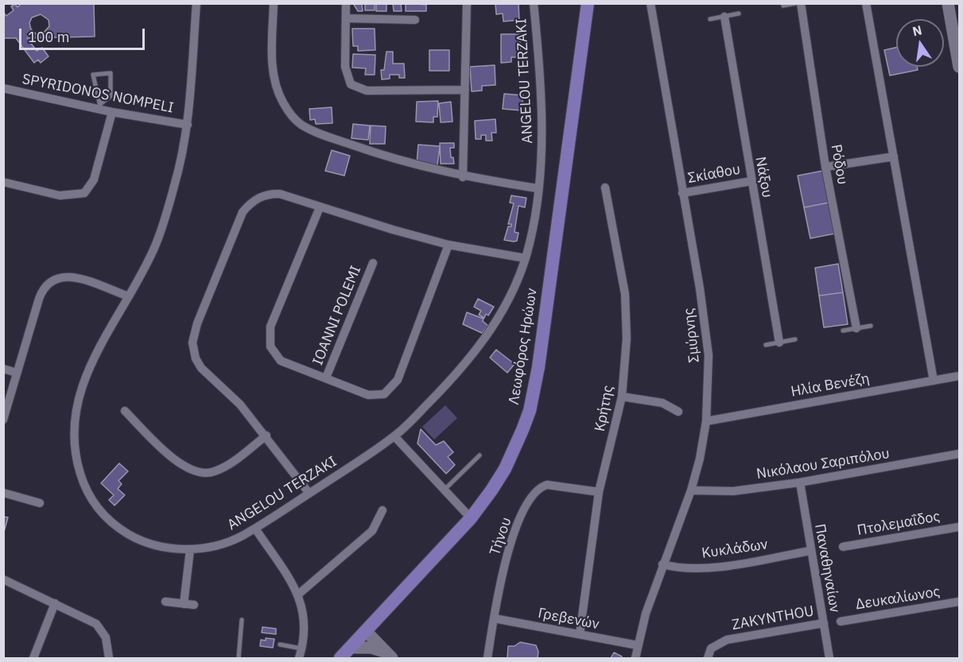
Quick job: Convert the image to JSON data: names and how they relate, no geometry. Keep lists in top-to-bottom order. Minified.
{"streets":{"main road":["Λεωφόρος Ηρώων"],"street":["ANGELOU TERZAKI","SPYRIDONOS NOMPELI","Ρόδου","Σκίαθου","Νάξου","IOANNI POLEMI","Σμύρνης","Ηλία Βενέζη","Κρήτης","Νικόλαου Σαριπόλου","Πτολεμαΐδος","Τήνου","Κυκλάδων","Παναθηναίων","Δευκαλίωνος","ZAKYNTHOU","Γρεβενών"]},"crossings":[["ANGELOU TERZAKI","SPYRIDONOS NOMPELI"],["Σκίαθου","Νάξου"],["Σκίαθου","Σμύρνης"],["Σμύρνης","Ηλία Βενέζη"],["Σμύρνης","Νικόλαου Σαριπόλου"],["Σμύρνης","Κυκλάδων"],["Σμύρνης","Γρεβενών"],["Κρήτης","Τήνου"],["Κρήτης","Γρεβενών"],["Νικόλαου Σαριπόλου","Παναθηναίων"],["Τήνου","Γρεβενών"],["Κυκλάδων","Παναθηναίων"],["Παναθηναίων","ZAKYNTHOU"]],"scale_bar":"100 m","north":"top"}
